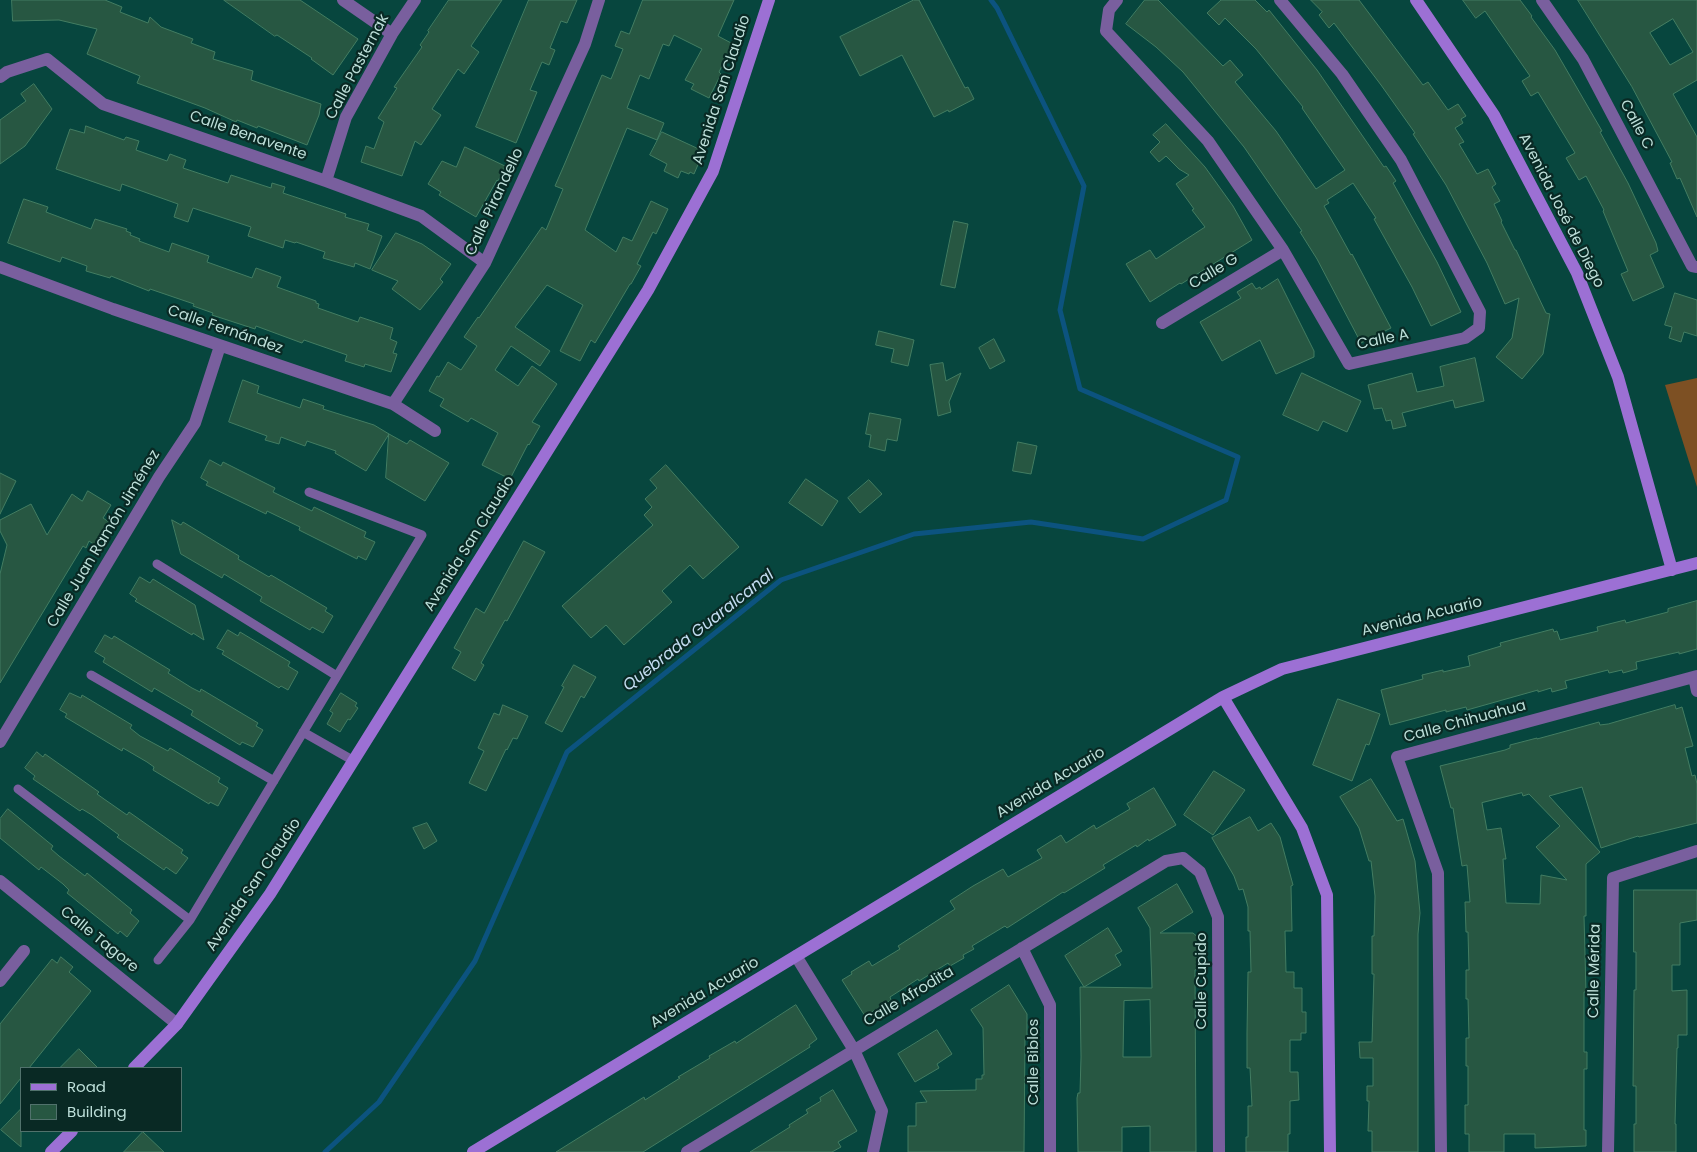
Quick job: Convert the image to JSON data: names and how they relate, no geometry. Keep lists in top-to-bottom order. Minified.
{"streets":{"street":["Calle Pasternak","Avenida San Claudio","Calle C","Calle Benavente","Calle Pirandello","Avenida José de Diego","Calle G","Calle Fernández","Calle A","Calle Juan Ramón Jiménez","Avenida Acuario","Calle Chihuahua","Calle Tagore","Calle Mérida","Calle Cupido","Calle Afrodita","Calle Biblos"]},"crossings":[["Calle Pasternak","Calle Benavente"],["Avenida San Claudio","Calle Tagore"],["Calle Benavente","Calle Pirandello"],["Calle Pirandello","Calle Fernández"],["Avenida José de Diego","Avenida Acuario"],["Calle G","Calle A"],["Calle Fernández","Calle Juan Ramón Jiménez"],["Calle Cupido","Calle Afrodita"],["Calle Afrodita","Calle Biblos"]],"water":["Quebrada Guaralcanal"],"legend":["Road","Building"]}
